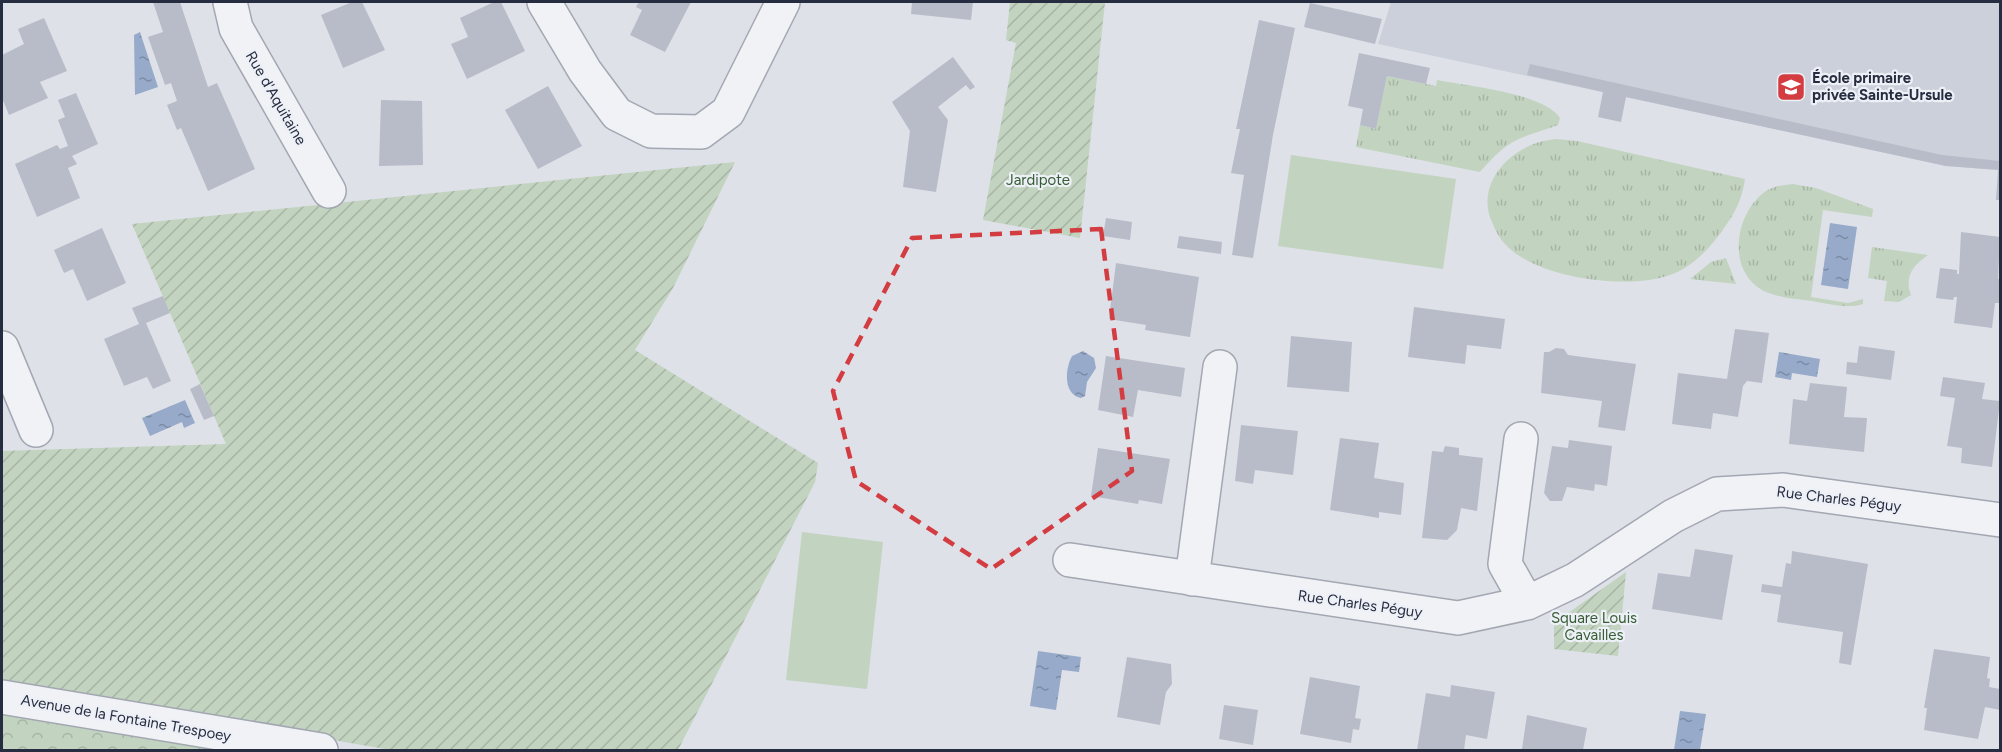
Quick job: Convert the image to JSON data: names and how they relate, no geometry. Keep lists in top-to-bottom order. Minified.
{"streets":{"street":["Rue d'Aquitaine","Rue Charles Péguy","Avenue de la Fontaine Trespoey"]},"parks":["Jardipote","Square Louis Cavailles"],"places":{"school or university":["École primaire privée Sainte-Ursule"]}}
